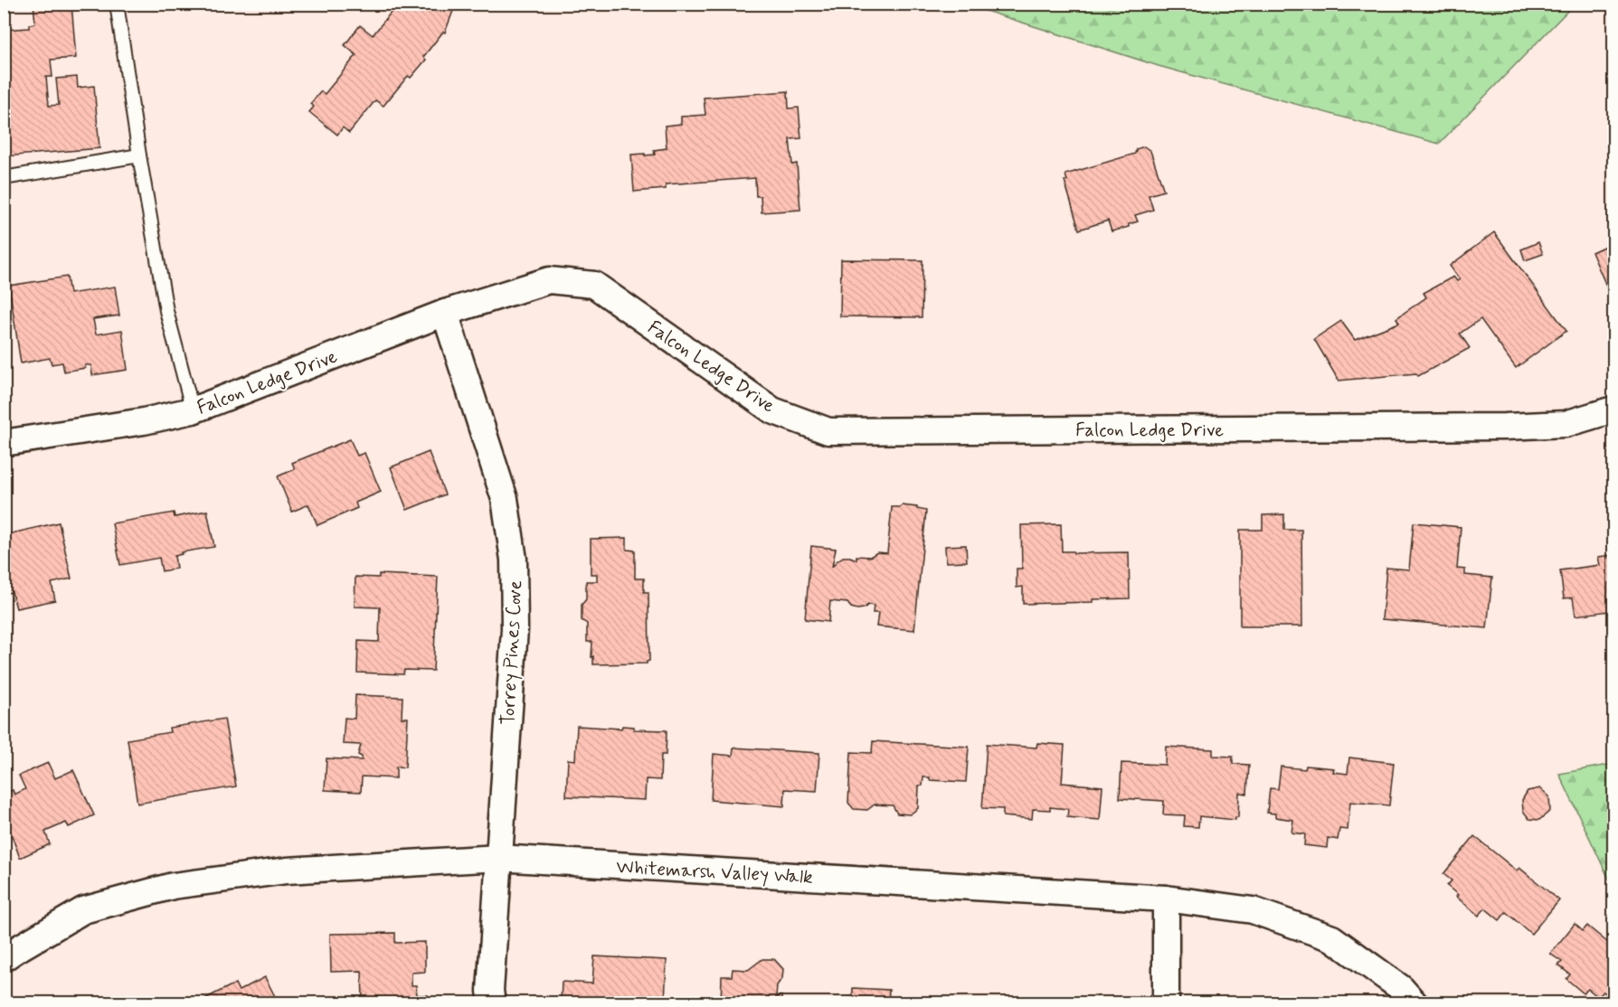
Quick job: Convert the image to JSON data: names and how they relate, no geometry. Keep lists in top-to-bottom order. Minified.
{"streets":{"street":["Falcon Ledge Drive","Torrey Pines Cove","Whitemarsh Valley Walk"]},"crossings":[["Falcon Ledge Drive","Torrey Pines Cove"],["Torrey Pines Cove","Whitemarsh Valley Walk"]]}
